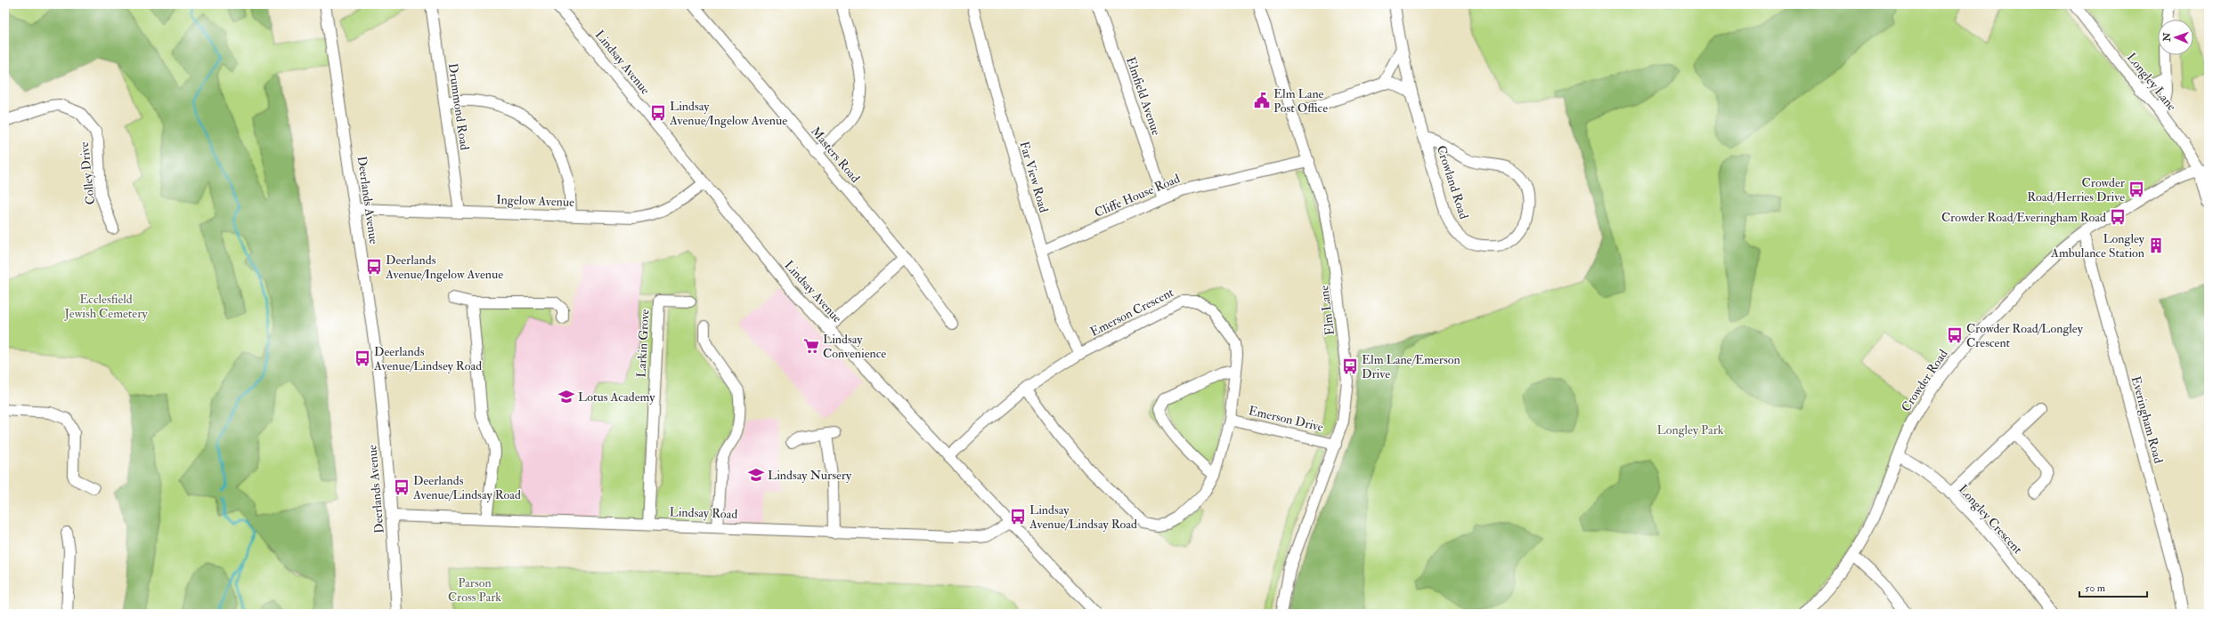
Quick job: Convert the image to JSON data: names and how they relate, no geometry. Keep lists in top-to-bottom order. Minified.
{"streets":{"street":["Lindsay Avenue","Longley Lane","Elmfield Avenue","Drummond Road","Masters Road","Colley Drive","Far View Road","Crowland Road","Cliffe House Road","Deerlands Avenue","Ingelow Avenue","Elm Lane","Emerson Crescent","Larkin Grove","Crowder Road","Emerson Drive","Everingham Road","Lindsay Road","Longley Crescent"]},"crossings":[["Lindsay Avenue","Ingelow Avenue"],["Lindsay Avenue","Emerson Crescent"],["Lindsay Avenue","Lindsay Road"],["Longley Lane","Crowder Road"],["Elmfield Avenue","Cliffe House Road"],["Drummond Road","Ingelow Avenue"],["Far View Road","Cliffe House Road"],["Far View Road","Emerson Crescent"],["Cliffe House Road","Elm Lane"],["Deerlands Avenue","Ingelow Avenue"],["Deerlands Avenue","Lindsay Road"],["Elm Lane","Emerson Drive"],["Emerson Crescent","Emerson Drive"],["Larkin Grove","Lindsay Road"],["Crowder Road","Everingham Road"],["Crowder Road","Longley Crescent"]],"parks":["Ecclesfield Jewish Cemetery","Longley Park","Parson Cross Park"],"places":{"public building":["Elm Lane Post Office"],"bus stop":["Lindsay Avenue/Ingelow Avenue","Crowder Road/Herries Drive","Crowder Road/Everingham Road","Deerlands Avenue/Ingelow Avenue","Crowder Road/Longley Crescent","Deerlands Avenue/Lindsey Road","Elm Lane/Emerson Drive","Deerlands Avenue/Lindsay Road","Lindsay Avenue/Lindsay Road"],"building":["Longley Ambulance Station"],"supermarket":["Lindsay Convenience"],"school or university":["Lotus Academy","Lindsay Nursery"]},"scale_bar":"50 m","north":"left"}
